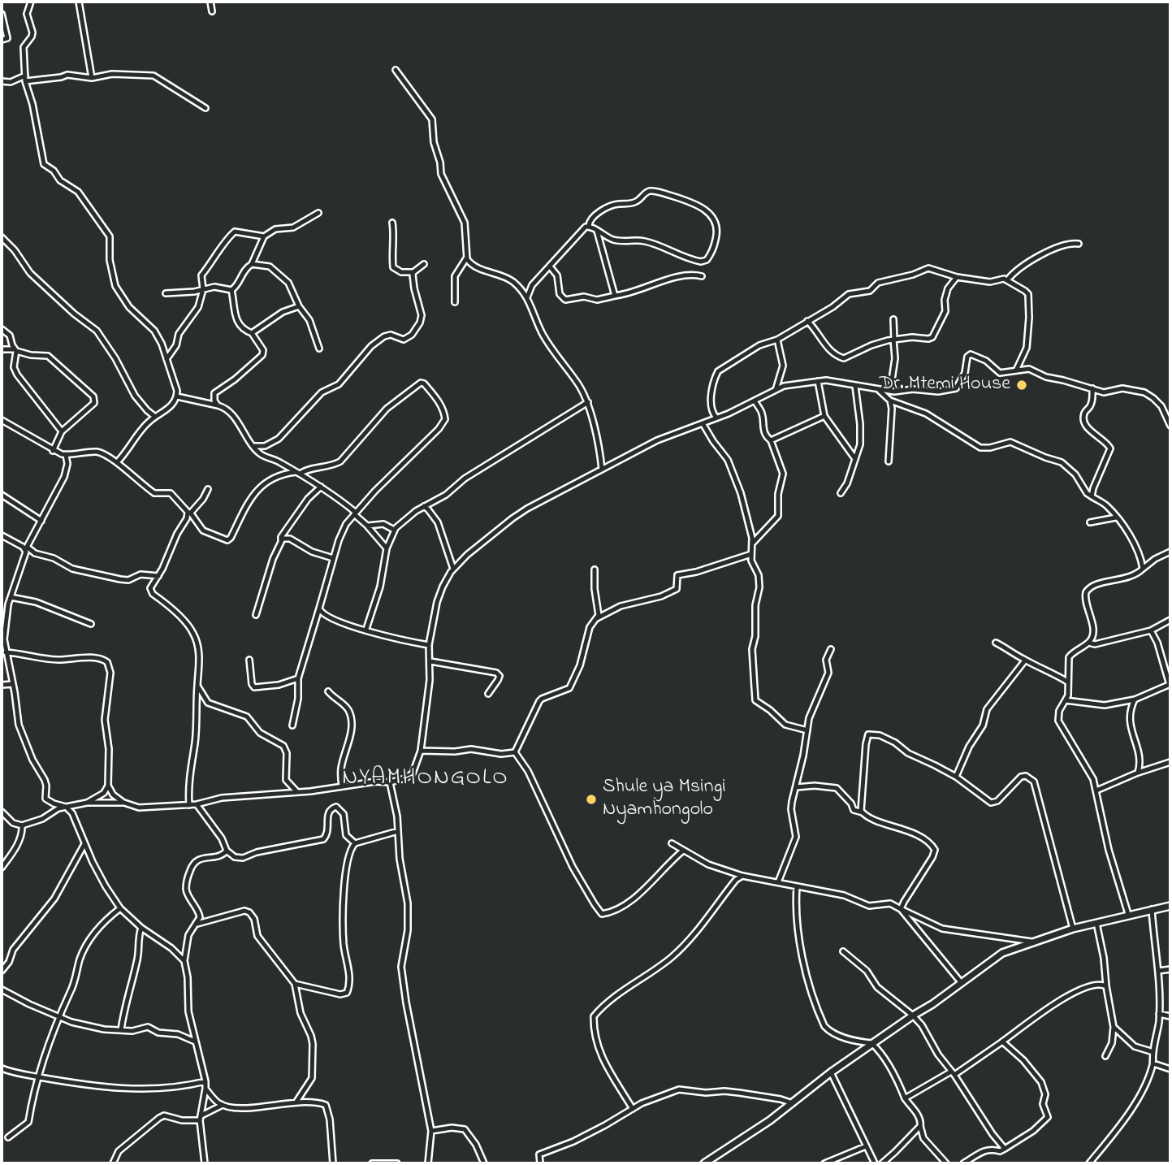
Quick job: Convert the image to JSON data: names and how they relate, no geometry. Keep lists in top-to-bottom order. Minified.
{"districts":["NYAMHONGOLO"],"places":["Dr. Mtemi House","Shule ya Msingi Nyamhongolo"]}
